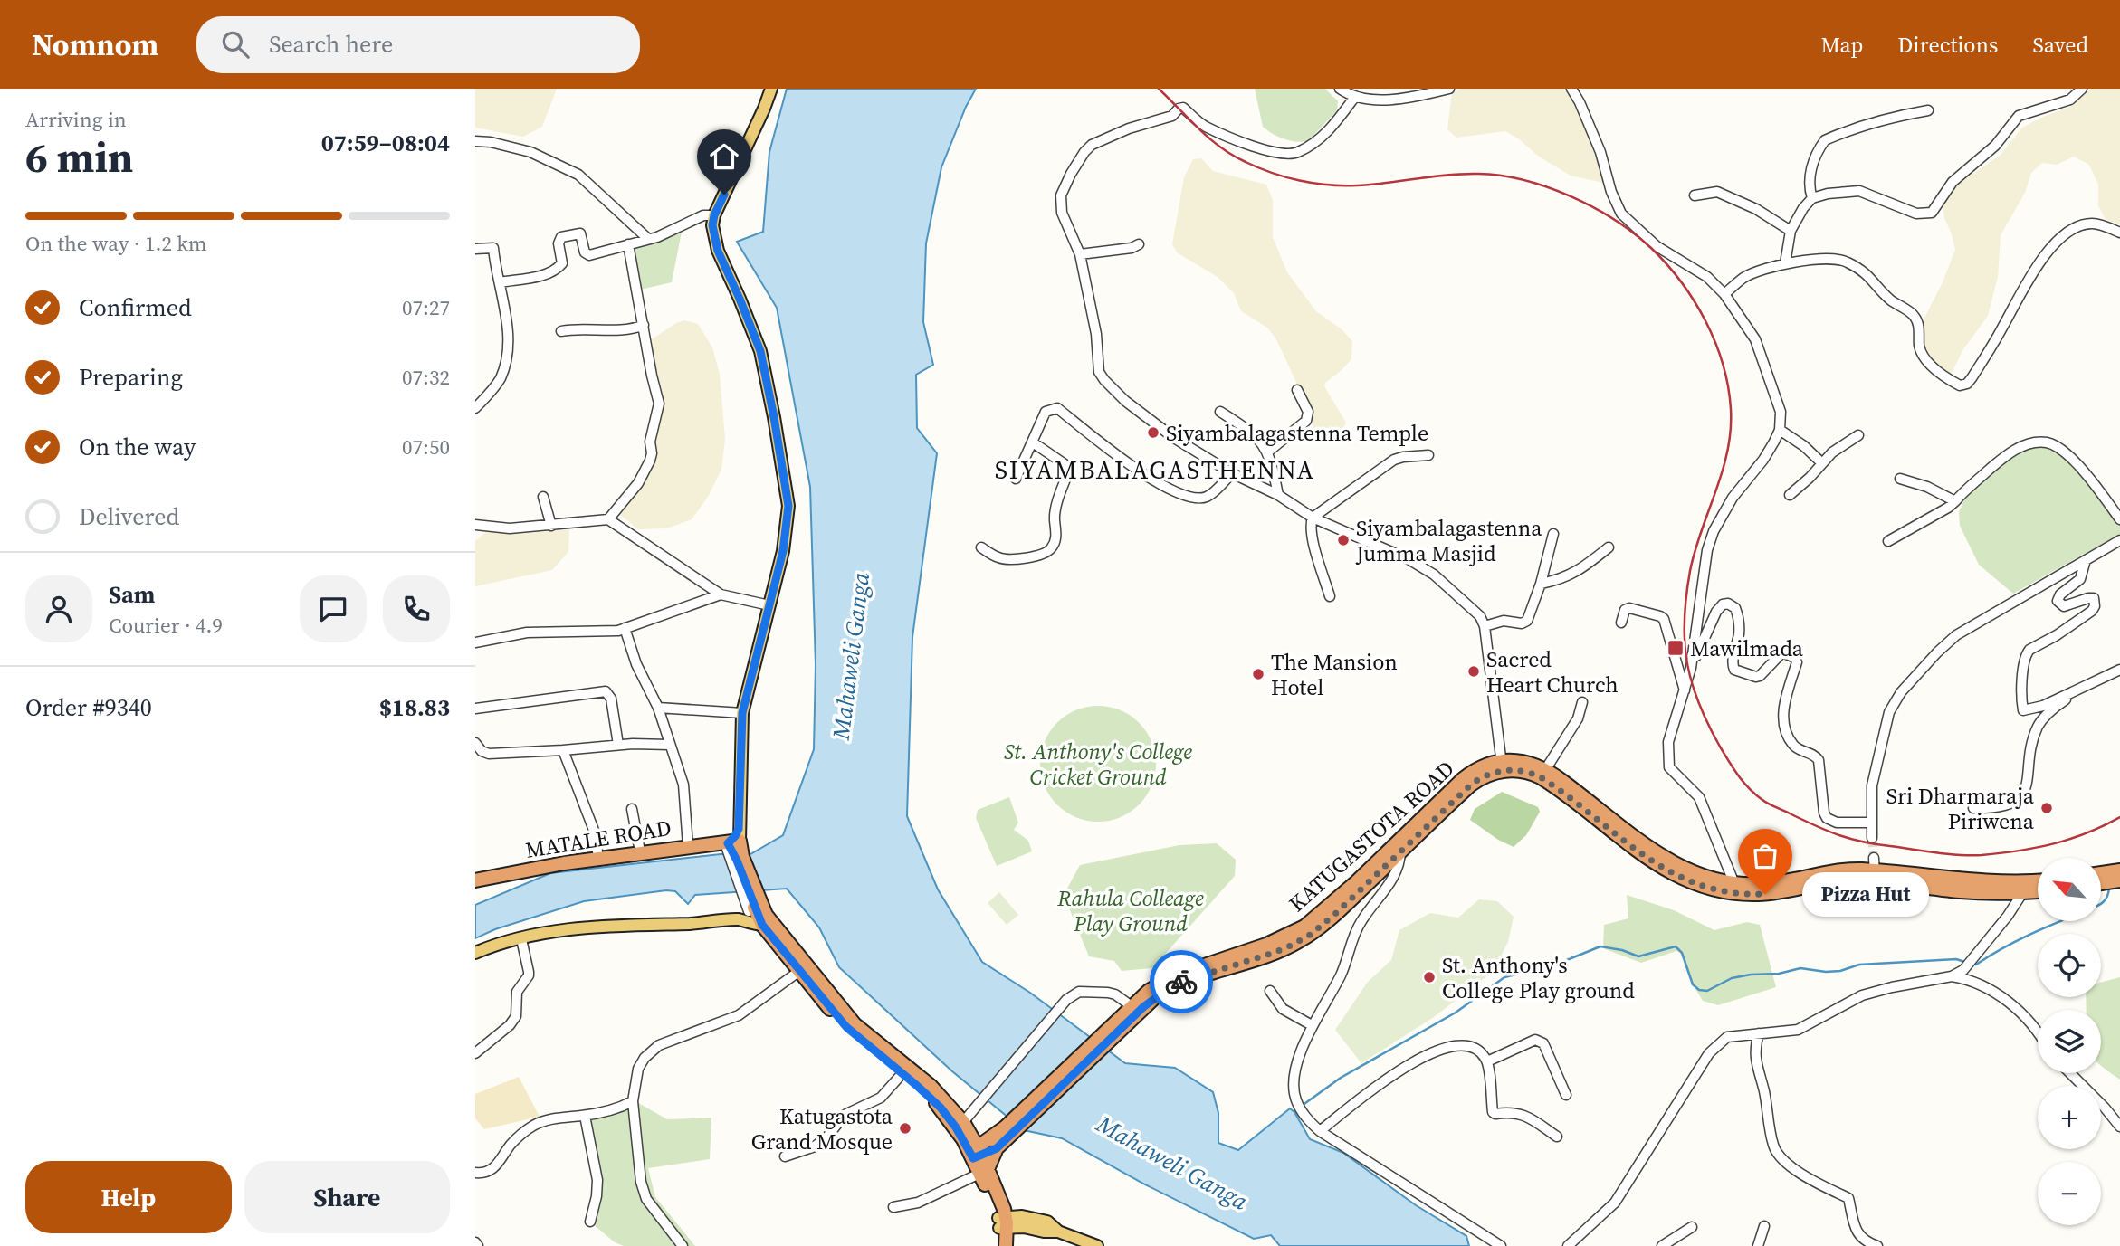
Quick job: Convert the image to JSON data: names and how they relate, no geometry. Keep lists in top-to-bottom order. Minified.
{"streets":{"highway":["KATUGASTOTA ROAD","MATALE ROAD"]},"districts":["SIYAMBALAGASTHENNA"],"water":["Mahaweli Ganga"],"parks":["St. Anthony's College Cricket Ground","Rahula Colleage Play Ground"],"places":{"other":["Siyambalagastenna Temple","Siyambalagastenna Jumma Masjid","Sacred Heart Church","The Mansion Hotel","Sri Dharmaraja Piriwena","Pizza Hut","St. Anthony's College Play ground","Katugastota Grand Mosque"],"transit":["Mawilmada"]},"north":"top left","page":{"header":"Nomnom","search":"Search here","nav":["Map","Directions","Saved"],"heading":["6 min","Arriving in","07:59–08:04"],"panel":["Sam","Courier · 4.9","Order #9340","$18.83"],"bar":"On the way · 1.2 km","list":[["Confirmed","07:27"],["Preparing","07:32"],["On the way","07:50"],"Delivered"],"map_buttons":["+","−"],"bubble":"Pizza Hut","buttons":["Help","Share"]}}
